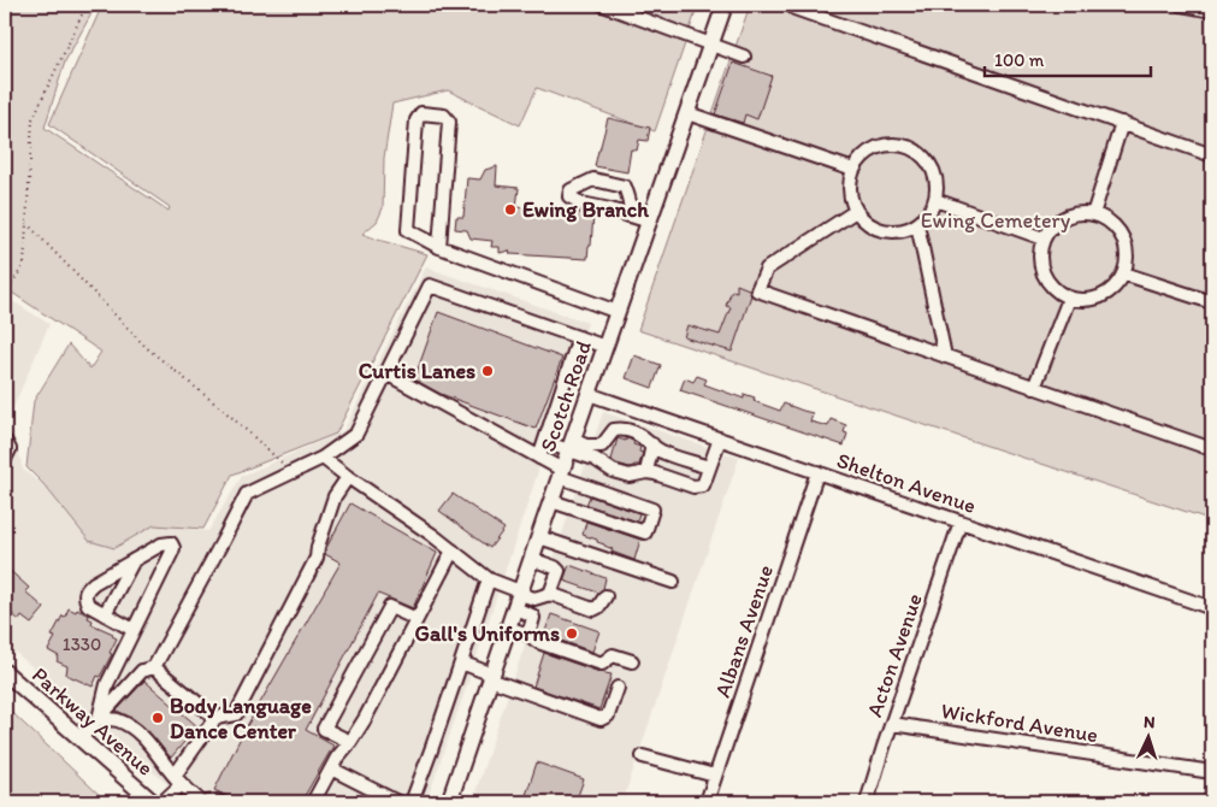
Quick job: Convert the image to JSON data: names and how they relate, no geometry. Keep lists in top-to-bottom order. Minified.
{"streets":{"main road":["Scotch Road","Parkway Avenue"],"street":["Shelton Avenue","Albans Avenue","Acton Avenue","Wickford Avenue"]},"crossings":[["Scotch Road","Shelton Avenue"],["Shelton Avenue","Albans Avenue"],["Shelton Avenue","Acton Avenue"],["Acton Avenue","Wickford Avenue"]],"parks":["Ewing Cemetery"],"places":["Ewing Branch","Curtis Lanes","Gall's Uniforms","Body Language Dance Center"],"house_numbers":["1330"],"scale_bar":"100 m","north":"top"}
